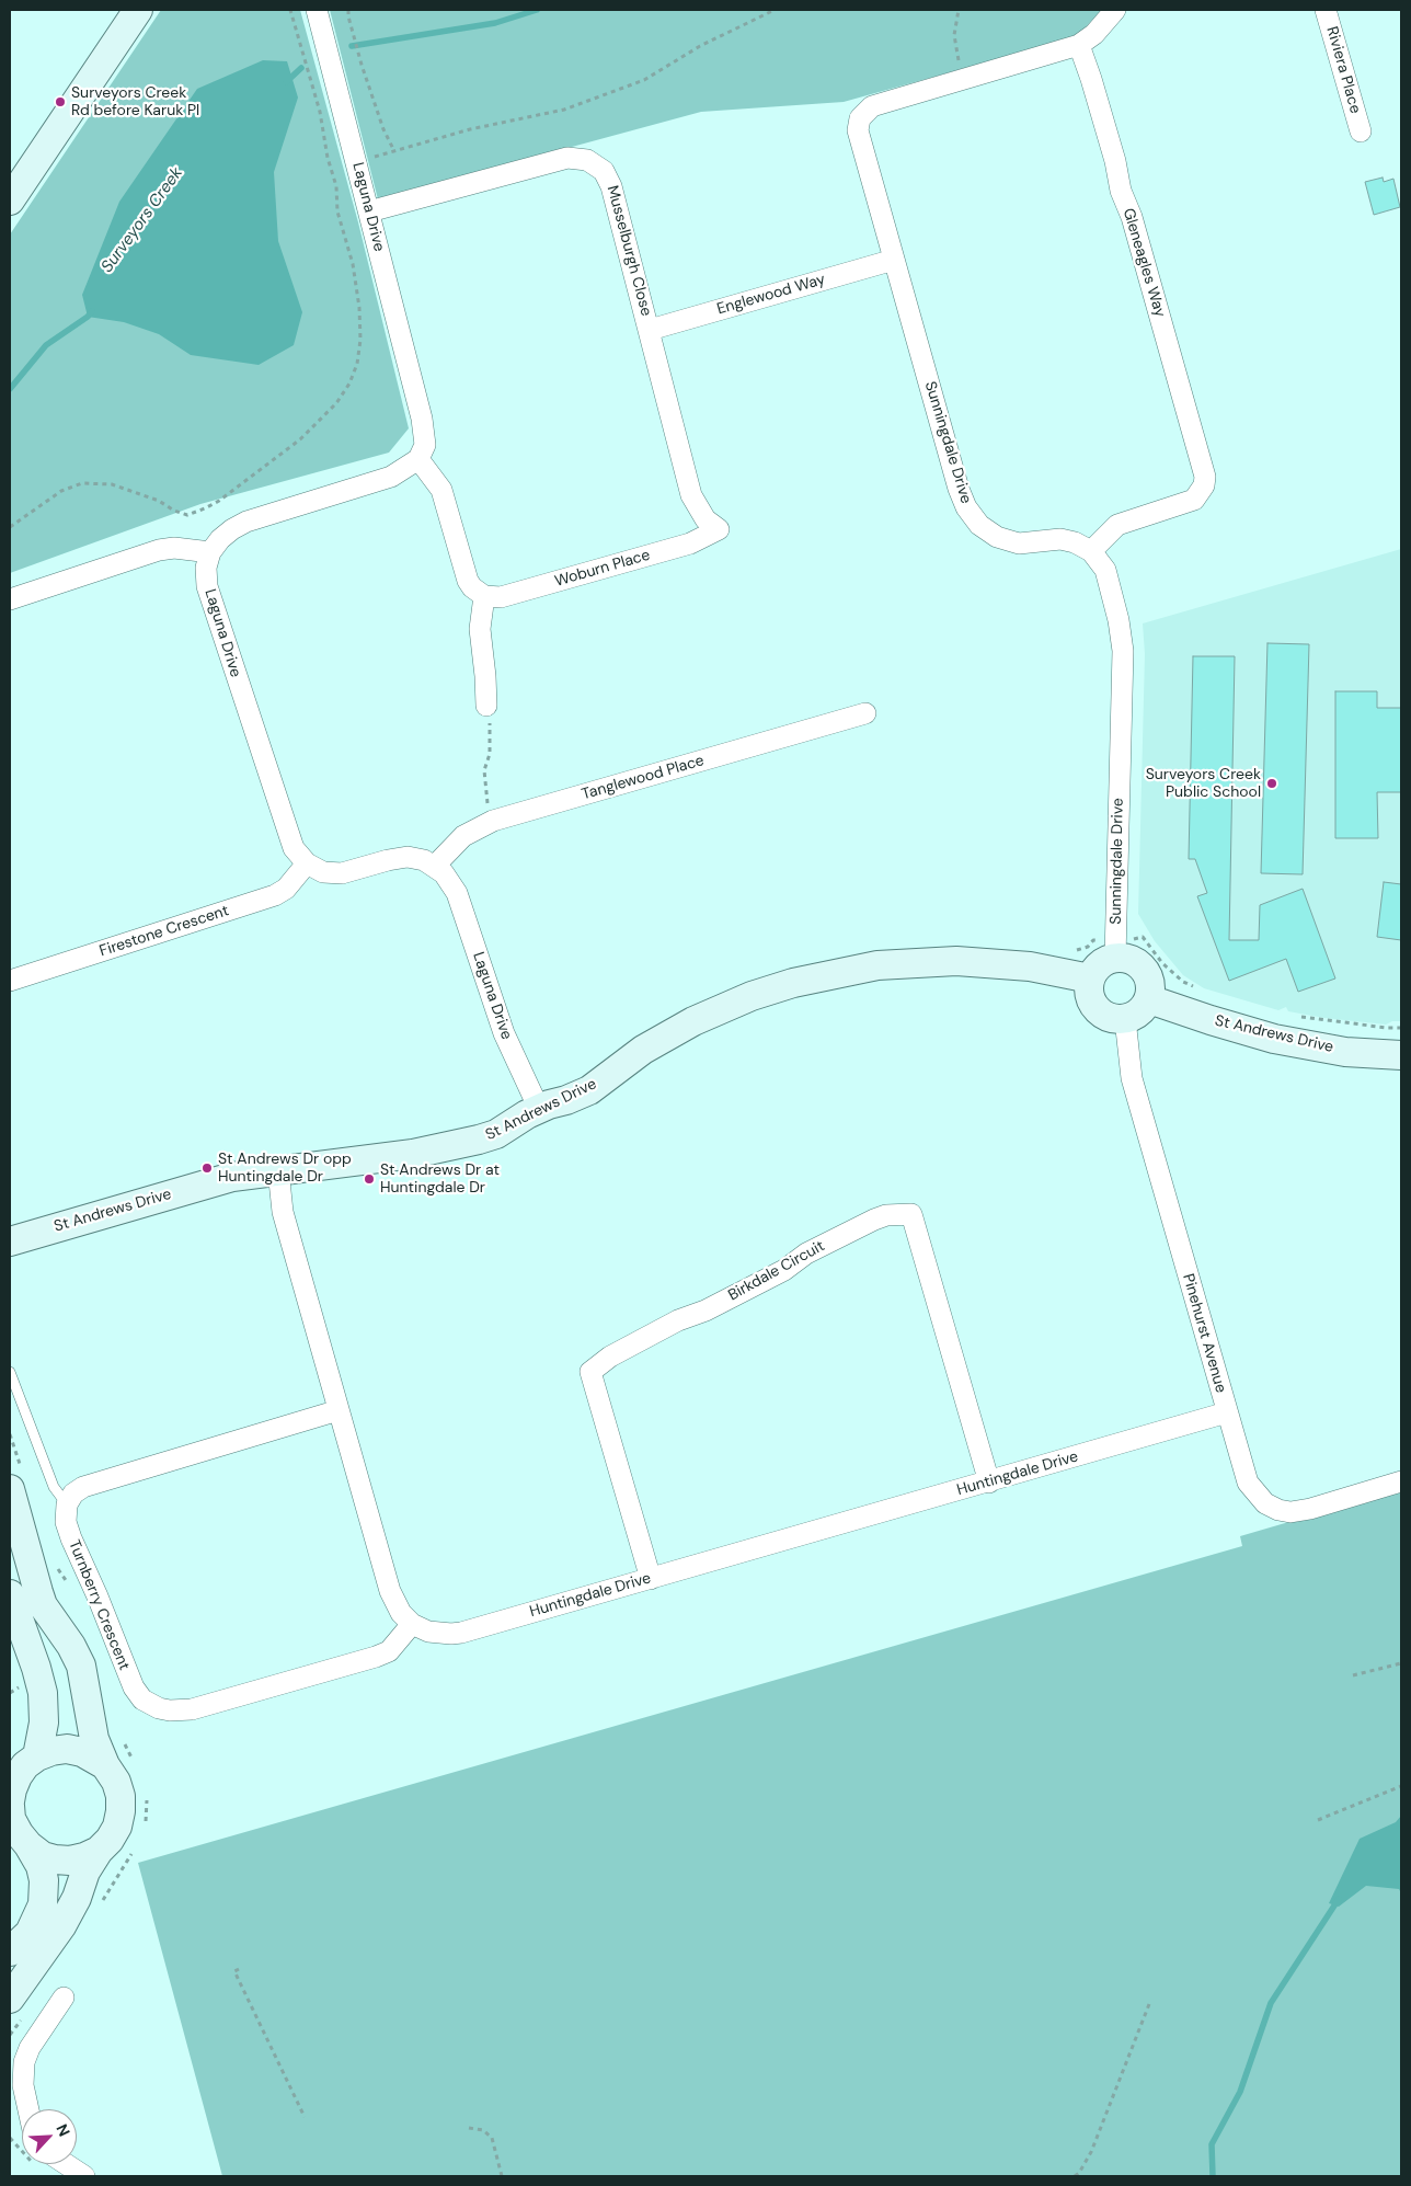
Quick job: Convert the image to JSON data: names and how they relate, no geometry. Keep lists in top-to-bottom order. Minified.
{"streets":{"street":["Riviera Place","Laguna Drive","Musselburgh Close","Gleneagles Way","Englewood Way","Sunningdale Drive","Woburn Place","Tanglewood Place","Firestone Crescent","St Andrews Drive","Birkdale Circuit","Pinehurst Avenue","Huntingdale Drive","Turnberry Crescent"]},"crossings":[["Laguna Drive","Musselburgh Close"],["Laguna Drive","Tanglewood Place"],["Laguna Drive","Firestone Crescent"],["Laguna Drive","St Andrews Drive"],["Musselburgh Close","Englewood Way"],["Musselburgh Close","Woburn Place"],["Gleneagles Way","Sunningdale Drive"],["Englewood Way","Sunningdale Drive"],["Sunningdale Drive","St Andrews Drive"],["Sunningdale Drive","Pinehurst Avenue"],["St Andrews Drive","Pinehurst Avenue"],["Birkdale Circuit","Huntingdale Drive"],["Pinehurst Avenue","Huntingdale Drive"],["Huntingdale Drive","Turnberry Crescent"]],"water":["Surveyors Creek"],"places":["Surveyors Creek Rd before Karuk Pl","Surveyors Creek Public School","St Andrews Dr opp Huntingdale Dr","St Andrews Dr at Huntingdale Dr"],"north":"top right"}
